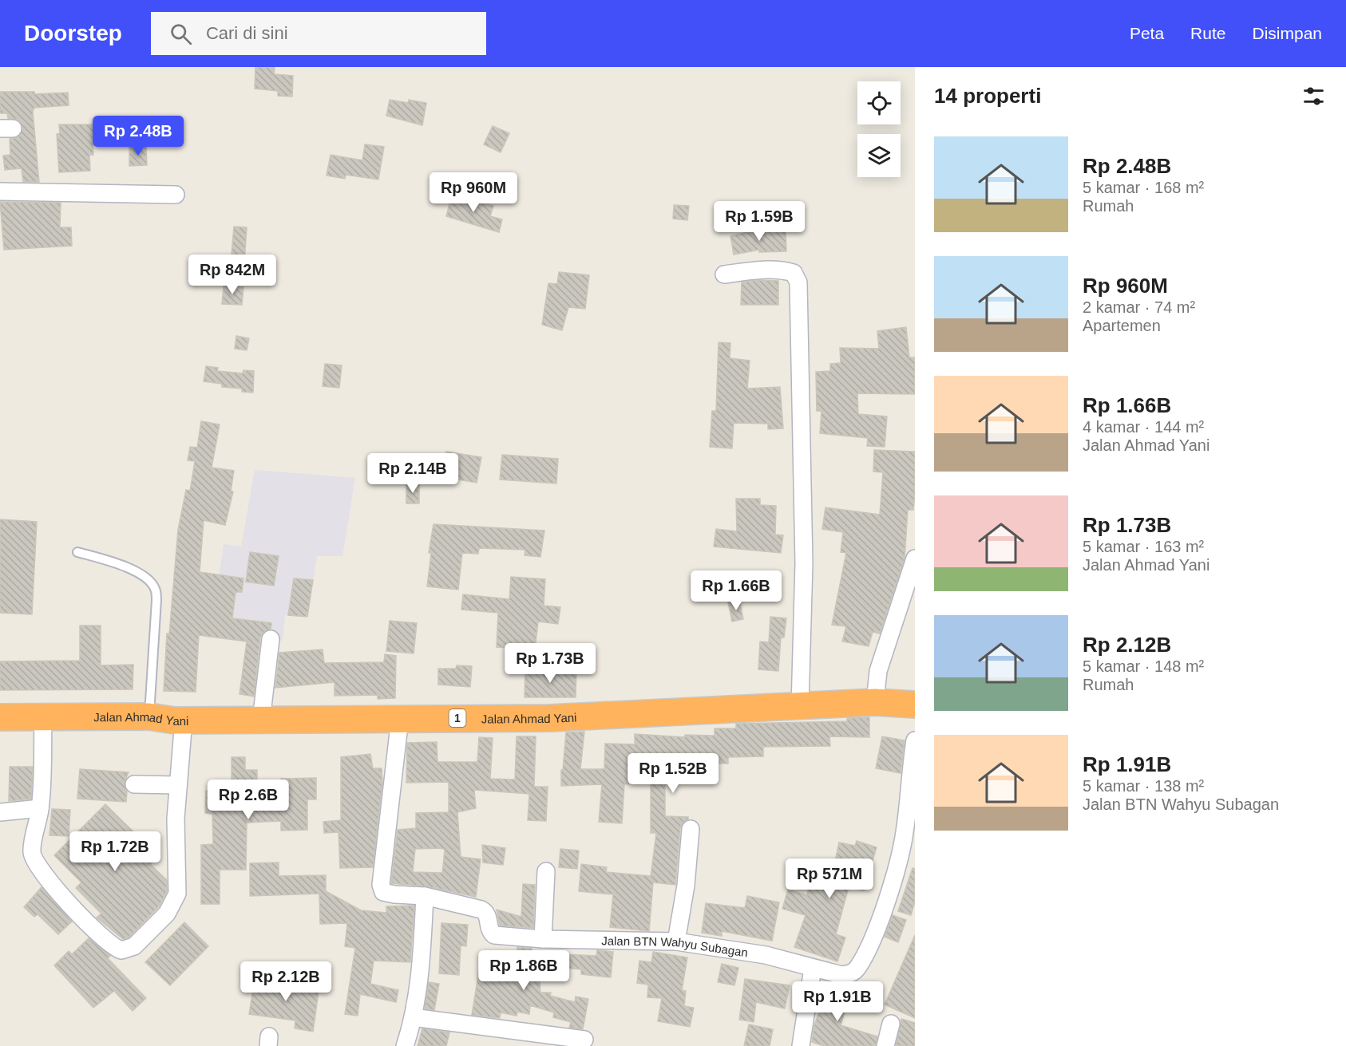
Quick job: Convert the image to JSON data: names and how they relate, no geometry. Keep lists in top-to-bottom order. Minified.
{"streets":{"highway":["Jalan Ahmad Yani","1"],"street":["Jalan BTN Wahyu Subagan"]},"crossings":[["Jalan Ahmad Yani","Jalan BTN Wahyu Subagan"]],"page":{"header":"Doorstep","search":"Cari di sini","nav":["Peta","Rute","Disimpan"],"heading":"14 properti","price":["Rp 2.48B","Rp 960M","Rp 1.59B","Rp 842M","Rp 2.14B","Rp 1.66B","Rp 1.73B","Rp 1.52B","Rp 2.6B","Rp 1.72B","Rp 571M","Rp 1.86B","Rp 2.12B","Rp 1.91B"],"list":[{"name":"Rp 2.48B","note":"5 kamar · 168 m² · Rumah"},{"name":"Rp 960M","note":"2 kamar · 74 m² · Apartemen"},{"name":"Rp 1.66B","note":"4 kamar · 144 m² · Jalan Ahmad Yani"},{"name":"Rp 1.73B","note":"5 kamar · 163 m² · Jalan Ahmad Yani"},{"name":"Rp 2.12B","note":"5 kamar · 148 m² · Rumah"},{"name":"Rp 1.91B","note":"5 kamar · 138 m² · Jalan BTN Wahyu Subagan"}]}}
